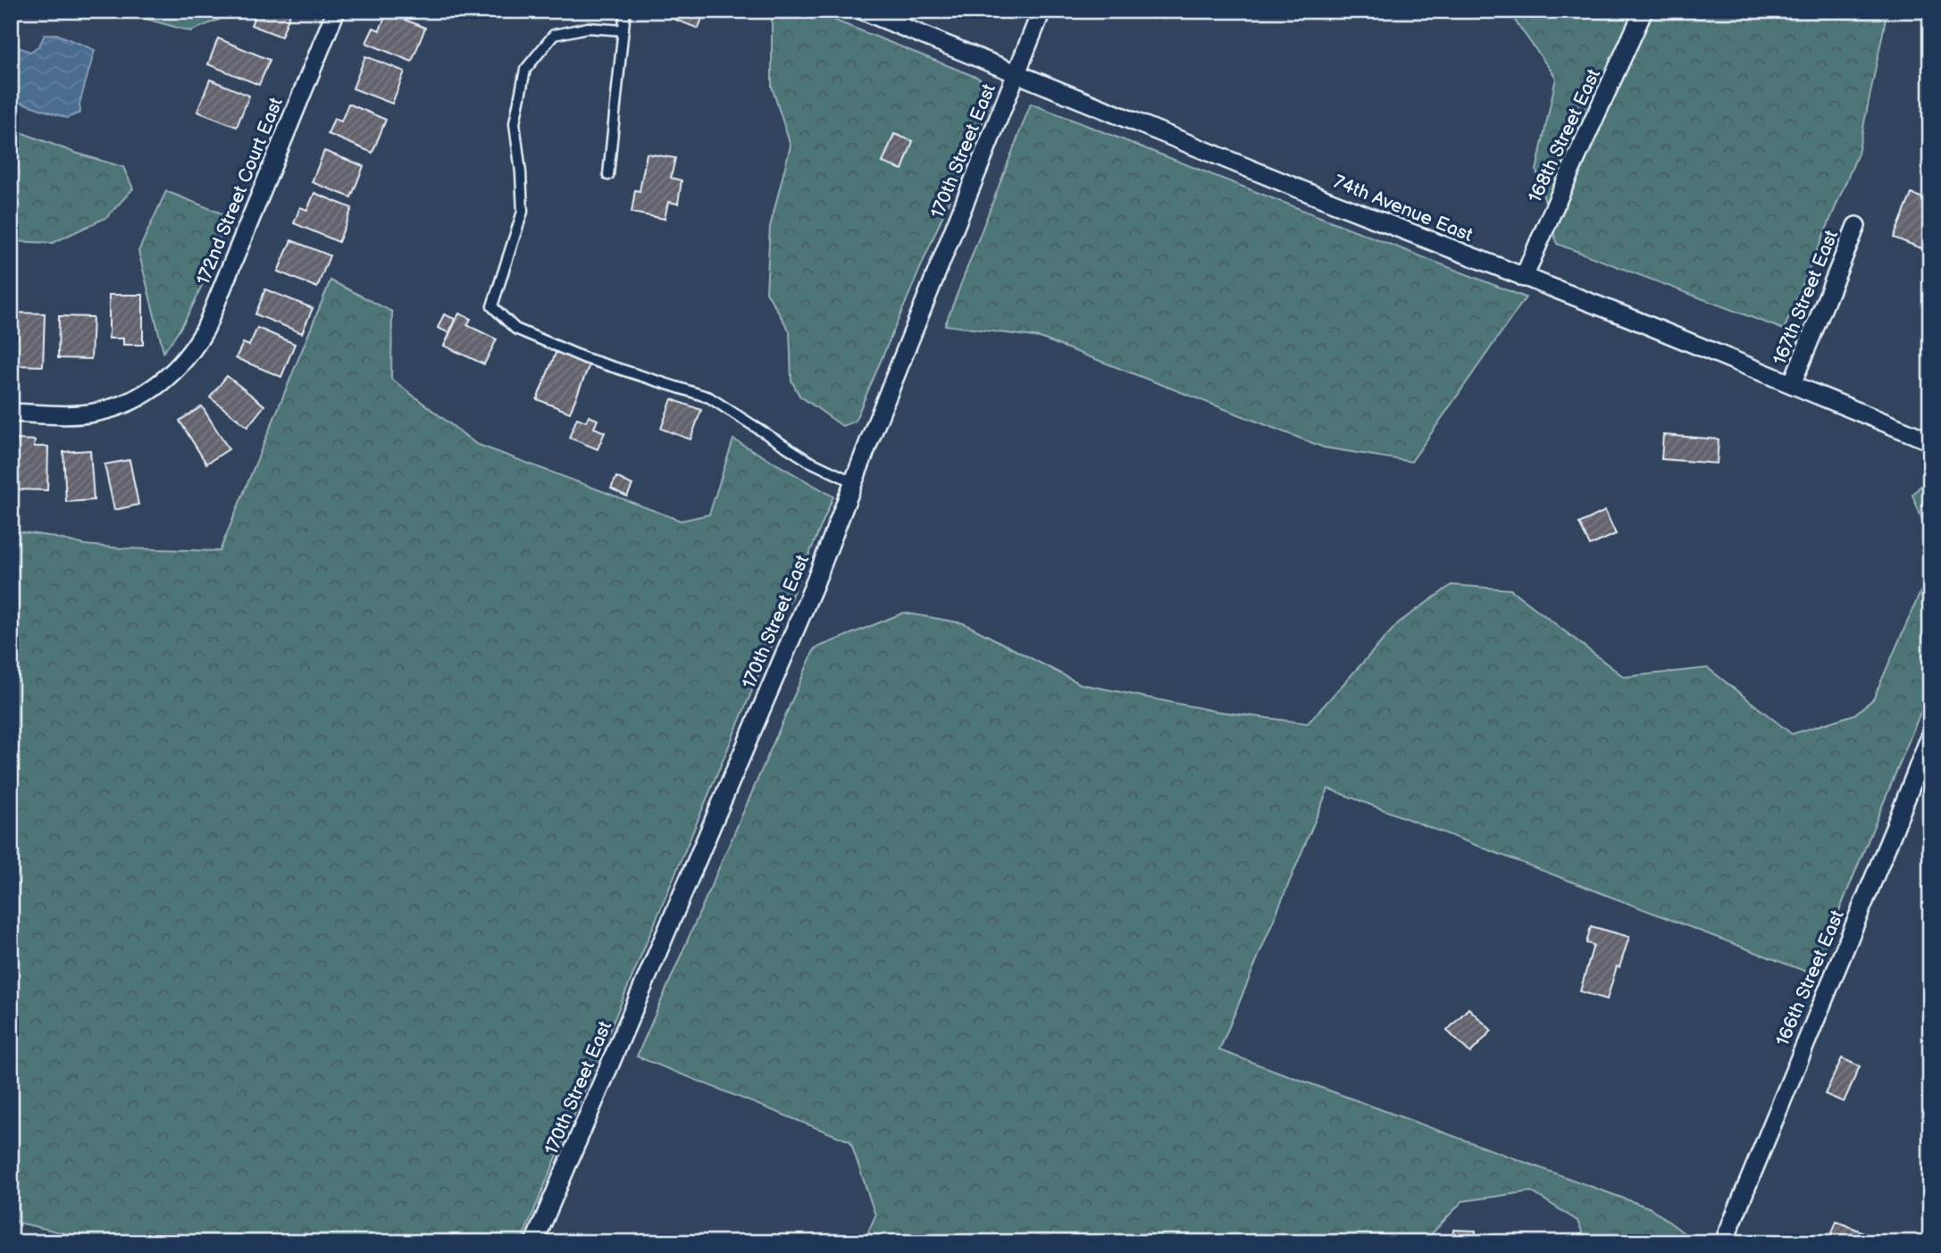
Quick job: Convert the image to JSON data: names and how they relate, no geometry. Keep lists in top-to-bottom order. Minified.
{"streets":{"street":["168th Street East","170th Street East","172nd Street Court East","74th Avenue East","167th Street East","166th Street East"]},"crossings":[["168th Street East","74th Avenue East"],["170th Street East","74th Avenue East"],["74th Avenue East","167th Street East"]]}
